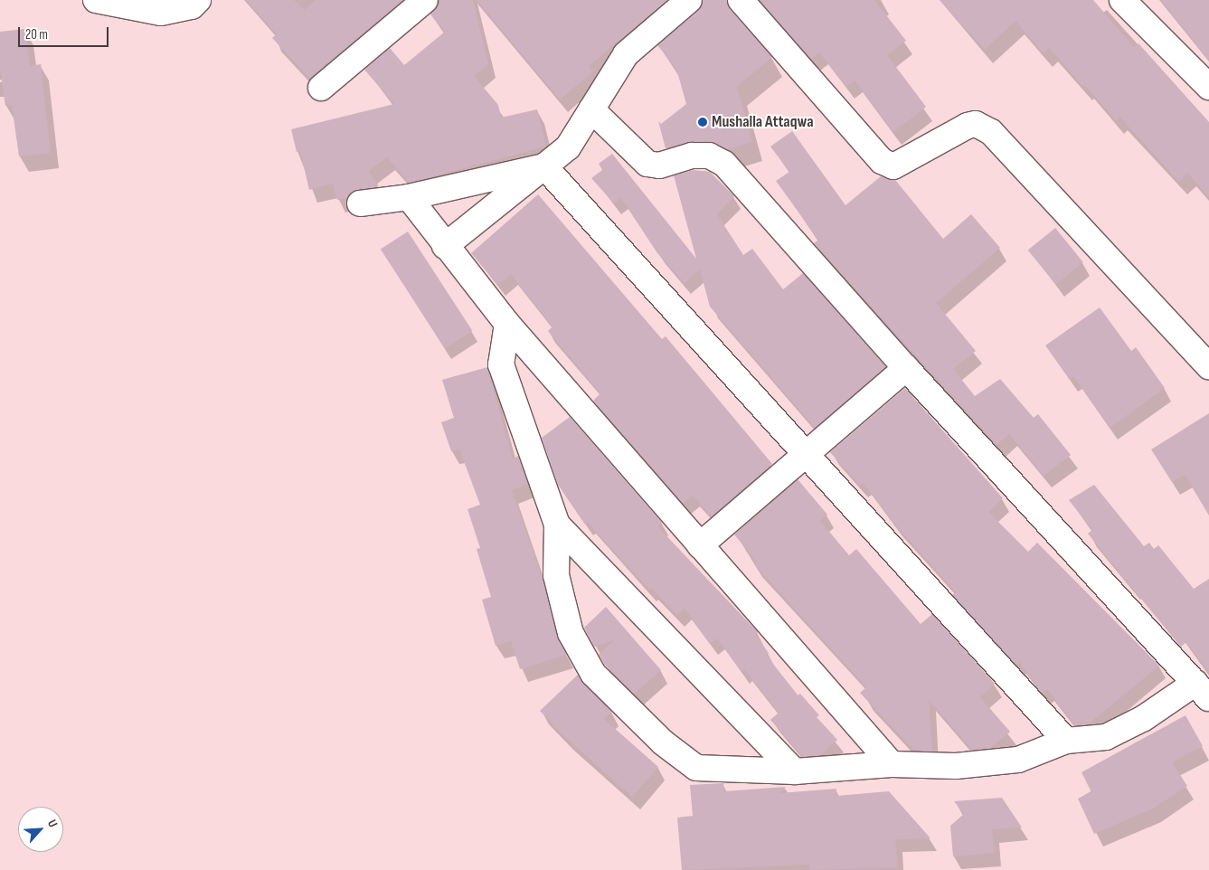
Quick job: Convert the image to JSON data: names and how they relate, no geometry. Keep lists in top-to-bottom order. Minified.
{"places":["Mushalla Attaqwa"],"scale_bar":"20 m","north":"top right"}
